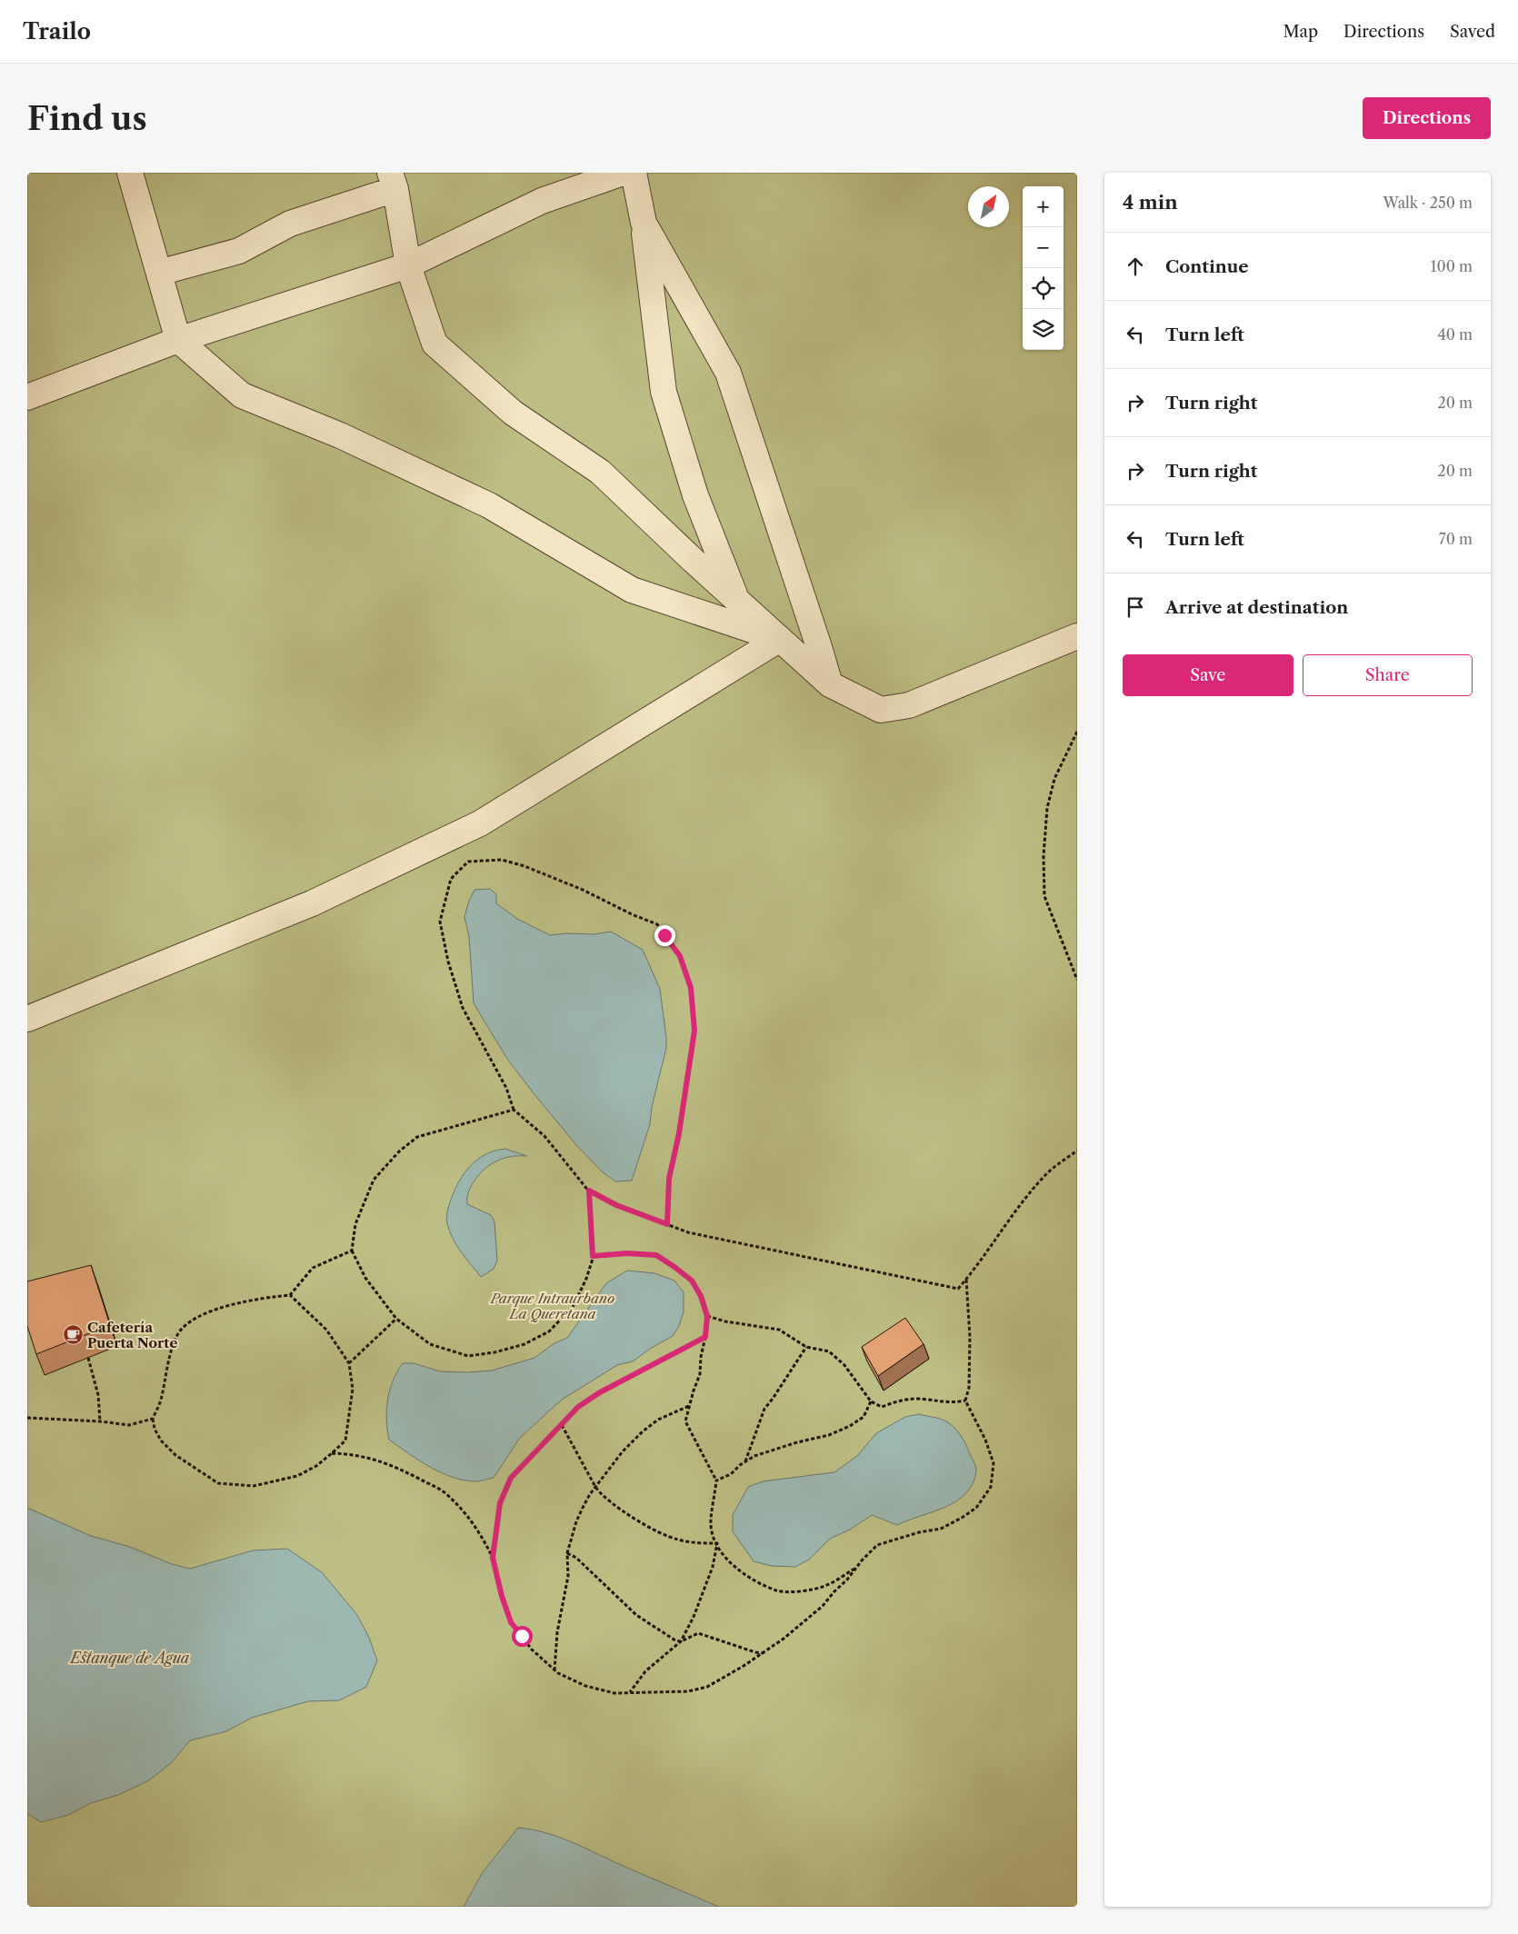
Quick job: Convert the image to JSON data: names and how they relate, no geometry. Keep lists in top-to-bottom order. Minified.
{"water":["Estanque de Agua"],"parks":["Parque Intraurbano La Queretana"],"places":{"cafe":["Cafetería Puerta Norte"]},"north":"top right","page":{"header":"Trailo","nav":["Map","Directions","Saved"],"buttons":["Directions",["Save","Share"]],"title":"Find us","heading":["4 min","Walk · 250 m"],"map_buttons":["+","−"],"list":[["Continue","100 m"],["Turn left","40 m"],["Turn right","20 m"],["Turn right","20 m"],["Turn left","70 m"],"Arrive at destination"]}}
